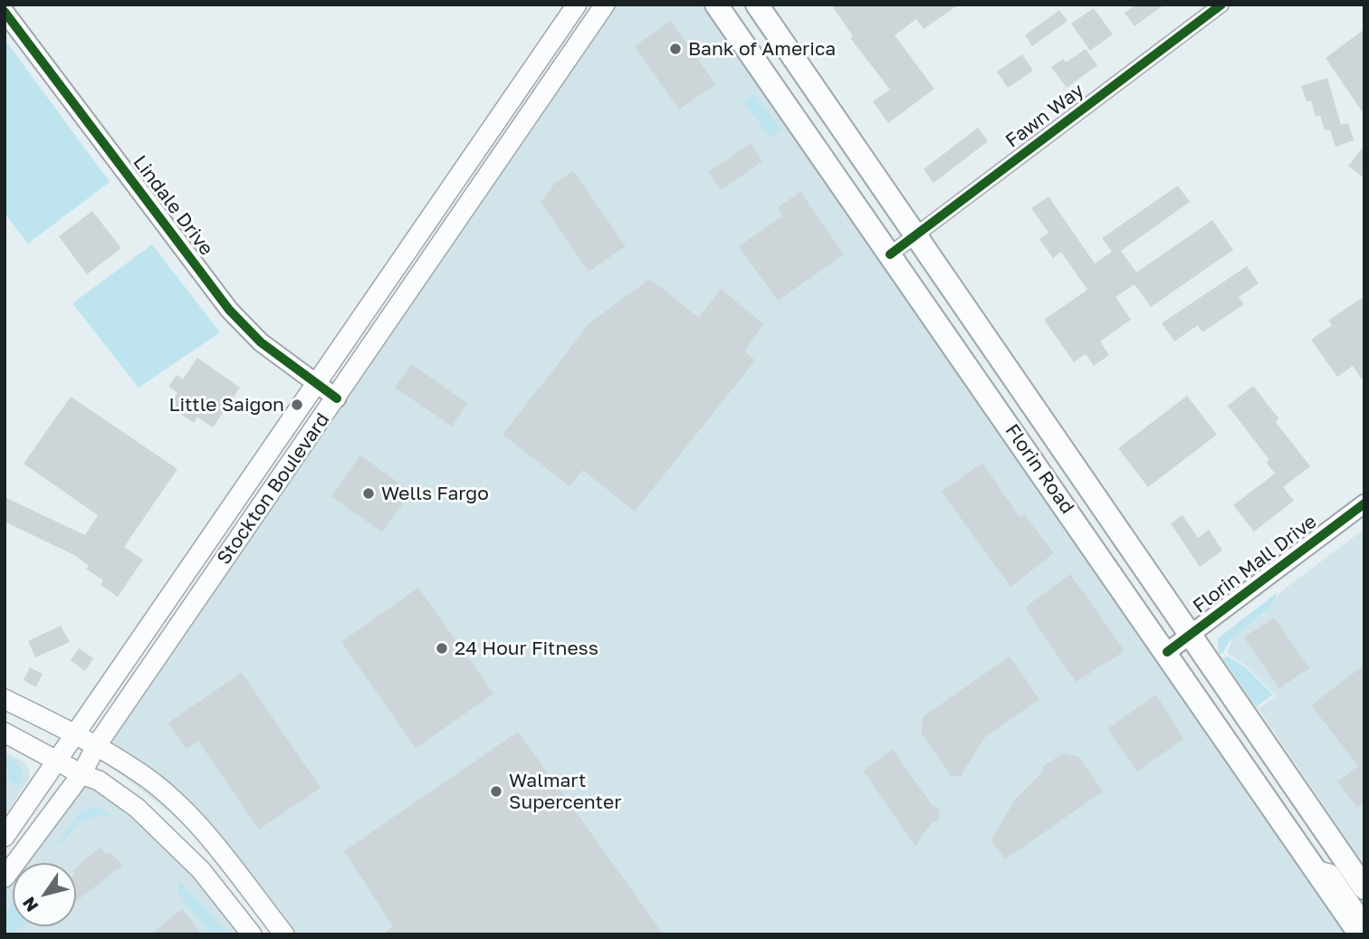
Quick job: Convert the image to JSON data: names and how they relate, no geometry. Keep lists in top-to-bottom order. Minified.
{"streets":{"main road":["Florin Road","Stockton Boulevard"],"street":["Fawn Way","Lindale Drive","Florin Mall Drive"]},"crossings":[["Fawn Way","Florin Road"],["Lindale Drive","Stockton Boulevard"],["Florin Road","Florin Mall Drive"]],"places":["Bank of America","Little Saigon","Wells Fargo","24 Hour Fitness","Walmart Supercenter"],"north":"bottom left"}
